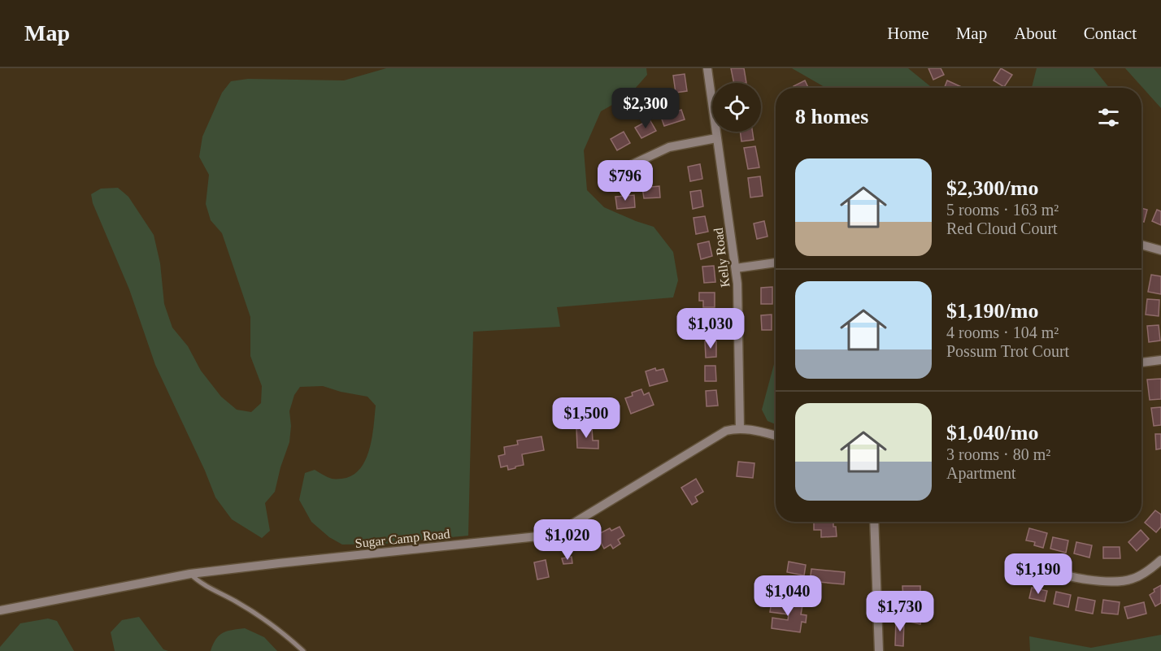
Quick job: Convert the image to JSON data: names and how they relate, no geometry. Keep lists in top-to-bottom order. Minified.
{"streets":{"street":["Kelly Road","Sugar Camp Road"]},"crossings":[["Kelly Road","Sugar Camp Road"]],"page":{"header":"Map","nav":["Home","Map","About","Contact"],"price":["$2,300","$796","$1,030","$1,500","$1,020","$1,190","$1,040","$1,730"],"heading":"8 homes","list":[{"name":"$2,300/mo","note":"5 rooms · 163 m² · Red Cloud Court"},{"name":"$1,190/mo","note":"4 rooms · 104 m² · Possum Trot Court"},{"name":"$1,040/mo","note":"3 rooms · 80 m² · Apartment"}]}}
